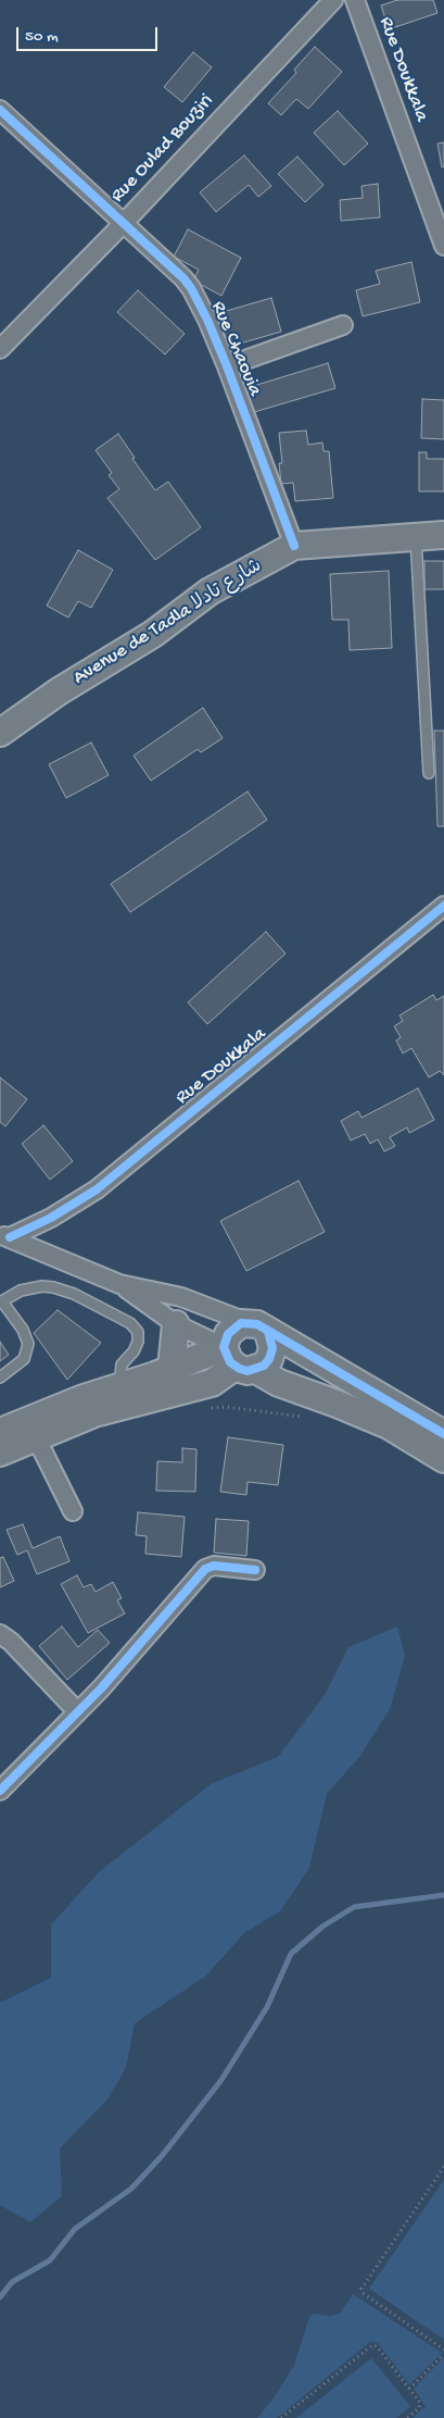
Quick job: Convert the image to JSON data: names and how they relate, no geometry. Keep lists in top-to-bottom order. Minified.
{"streets":{"street":["Rue Doukkala","Rue Oulad Bouziri","Rue Chaouia","Avenue de Tadla شارع تادلا"]},"crossings":[["Rue Oulad Bouziri","Rue Chaouia"],["Rue Chaouia","Avenue de Tadla شارع تادلا"]],"scale_bar":"50 m"}
